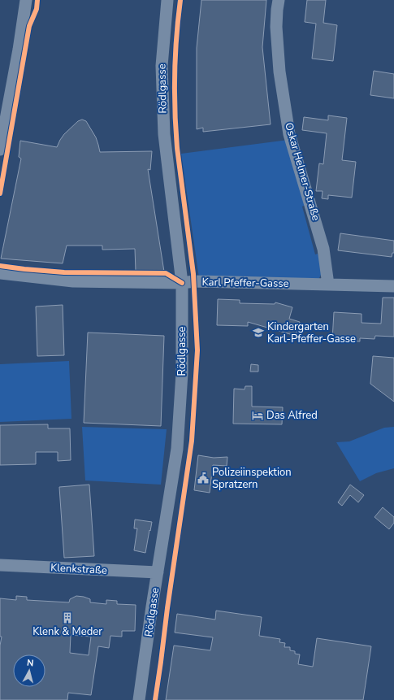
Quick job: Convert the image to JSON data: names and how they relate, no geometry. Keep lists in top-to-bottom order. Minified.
{"streets":{"street":["Rödlgasse","Oskar Helmer-Straße","Karl Pfeffer-Gasse","Klenkstraße"]},"crossings":[["Rödlgasse","Karl Pfeffer-Gasse"],["Rödlgasse","Klenkstraße"],["Oskar Helmer-Straße","Karl Pfeffer-Gasse"]],"places":{"school or university":["Kindergarten Karl-Pfeffer-Gasse"],"hotel":["Das Alfred"],"public building":["Polizeiinspektion Spratzern"],"building":["Klenk & Meder"]},"north":"top"}
